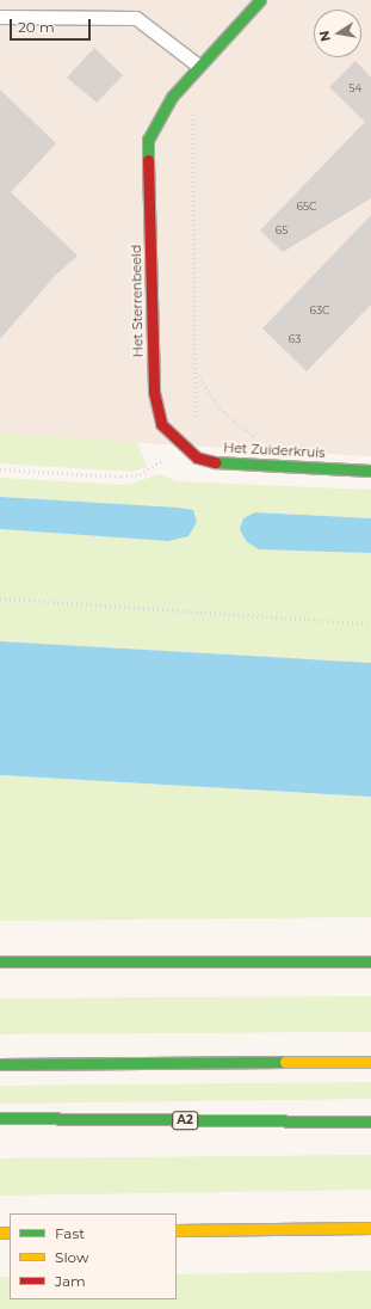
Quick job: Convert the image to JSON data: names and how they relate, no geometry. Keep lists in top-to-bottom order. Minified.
{"streets":{"main road":["Het Sterrenbeeld","Het Zuiderkruis","A2"]},"crossings":[["Het Sterrenbeeld","Het Zuiderkruis"]],"house_numbers":["54","65C","65","63C","63"],"legend":["Fast","Slow","Jam"],"scale_bar":"20 m","north":"left"}
